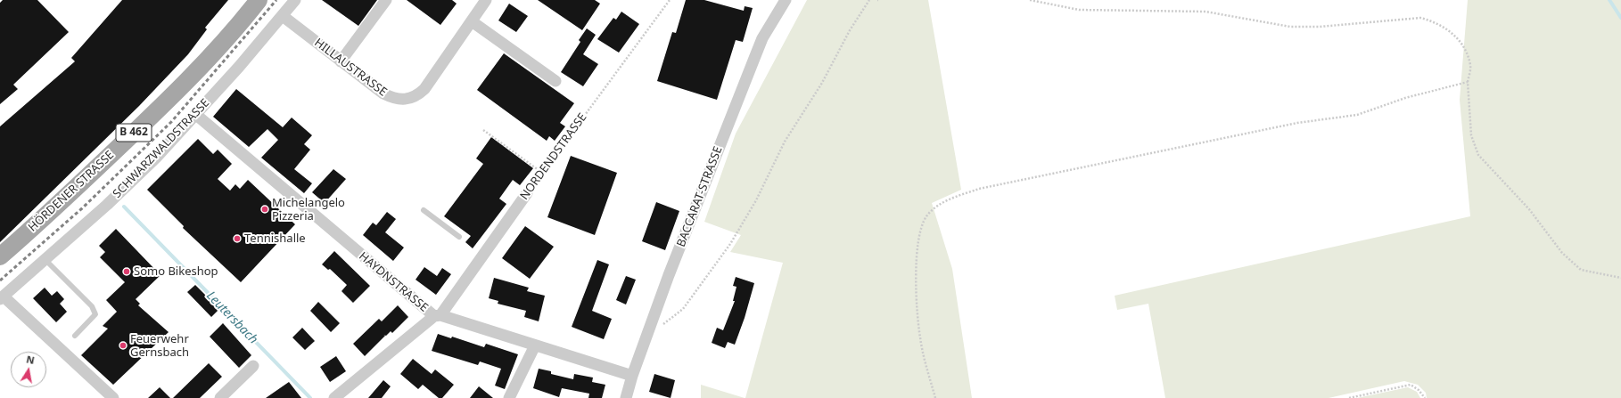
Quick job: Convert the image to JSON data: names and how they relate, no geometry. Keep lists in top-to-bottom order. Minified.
{"streets":{"main road":["B 462","HÖRDENER STRASSE"],"street":["HILLAUSTRASSE","SCHWARZWALDSTRASSE","NORDENDSTRASSE","BACCARAT-STRASSE","HAYDNSTRASSE"]},"crossings":[["HILLAUSTRASSE","SCHWARZWALDSTRASSE"],["SCHWARZWALDSTRASSE","HAYDNSTRASSE"],["NORDENDSTRASSE","HAYDNSTRASSE"],["BACCARAT-STRASSE","HAYDNSTRASSE"]],"water":["Leutersbach"],"places":["Michelangelo Pizzeria","Tennishalle","Somo Bikeshop","Feuerwehr Gernsbach"],"north":"top"}
